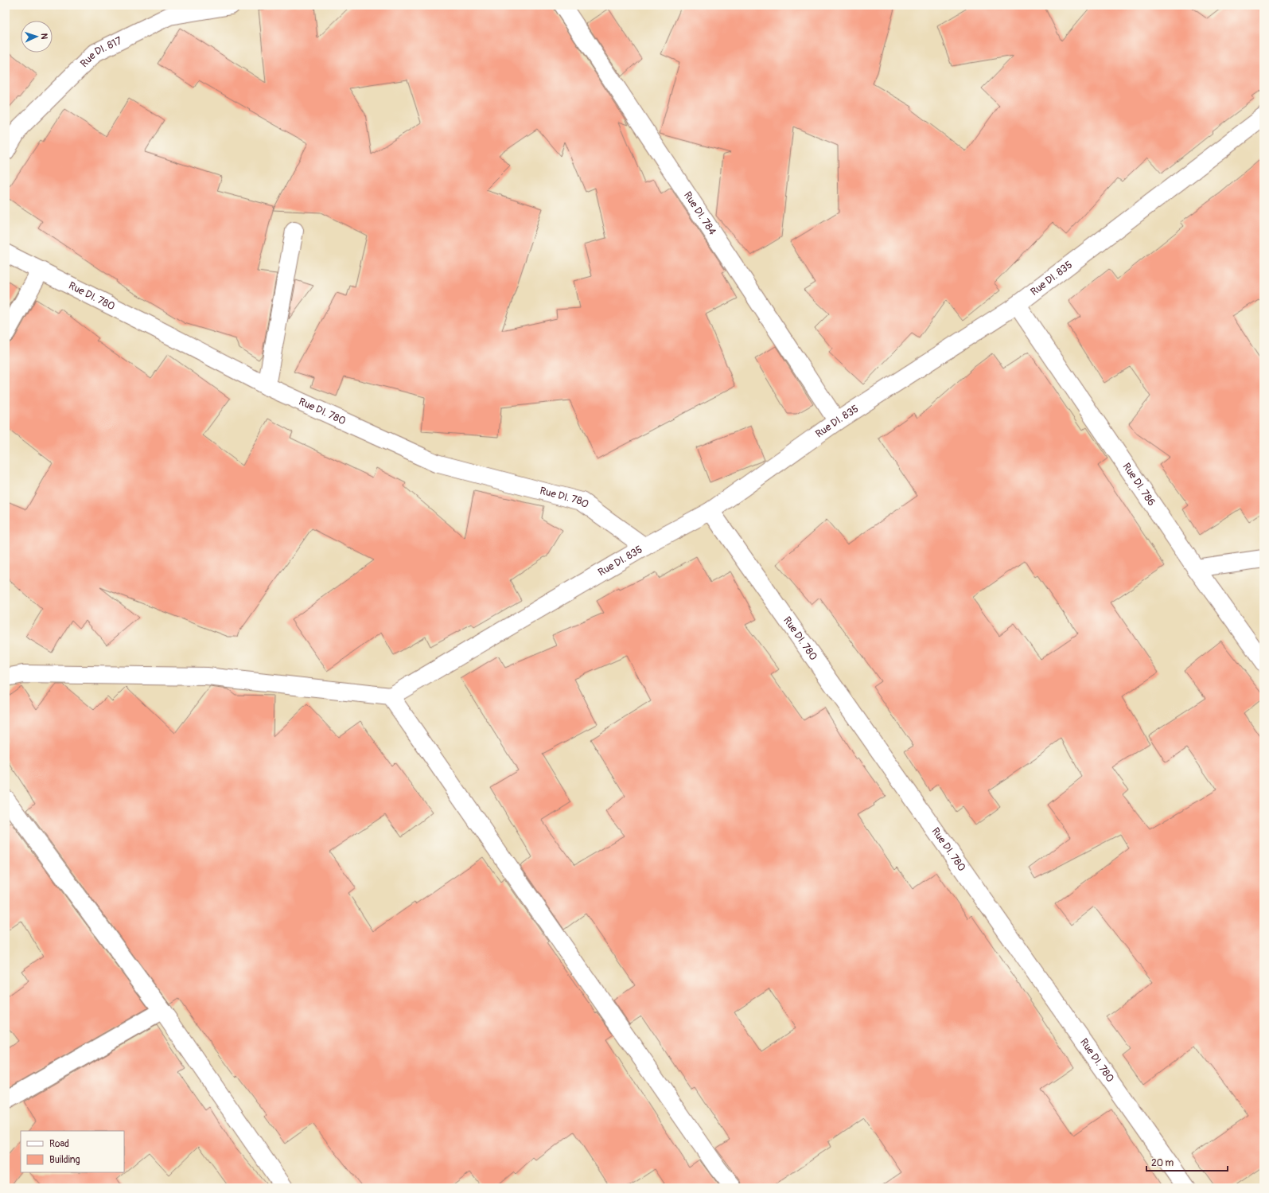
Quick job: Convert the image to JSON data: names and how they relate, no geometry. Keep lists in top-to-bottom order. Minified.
{"streets":{"street":["Rue DI. 817","Rue DI. 784","Rue DI. 835","Rue DI. 780","Rue DI. 786"]},"crossings":[["Rue DI. 784","Rue DI. 835"],["Rue DI. 835","Rue DI. 780"],["Rue DI. 835","Rue DI. 786"]],"legend":["Road","Building"],"scale_bar":"20 m","north":"right"}
